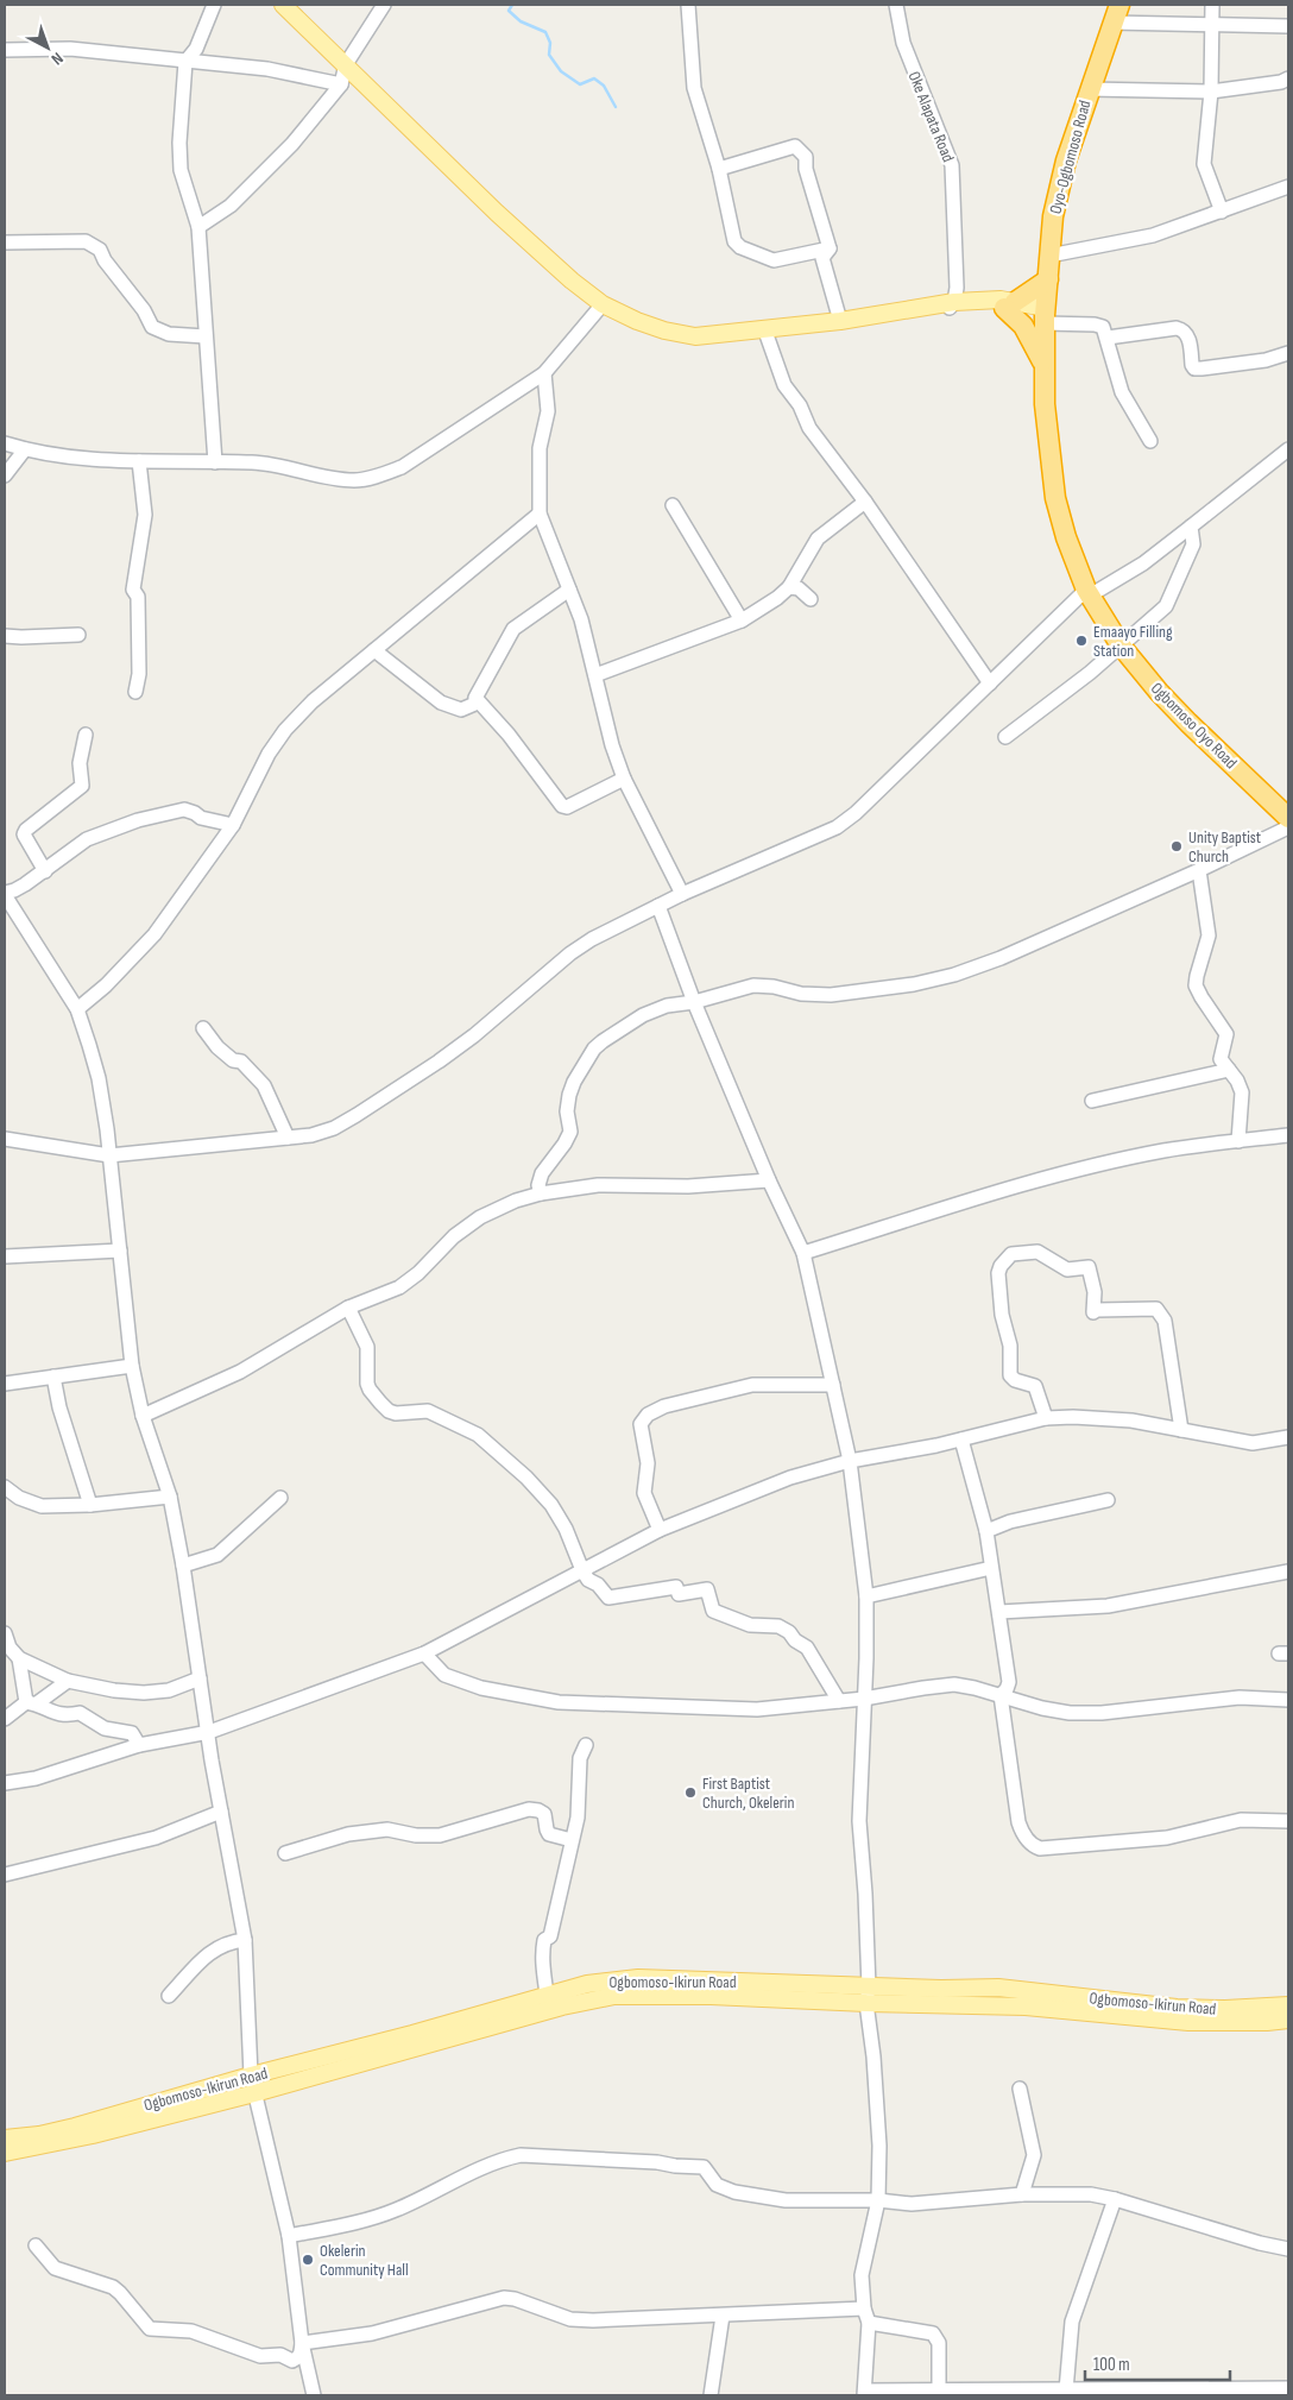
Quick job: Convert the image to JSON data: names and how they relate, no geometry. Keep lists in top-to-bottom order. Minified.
{"streets":{"highway":["Oyo-Ogbomoso Road","Ogbomoso Oyo Road"],"main road":["Ogbomoso-Ikirun Road"],"street":["Oke Alapata Road"]},"crossings":[["Oyo-Ogbomoso Road","Ogbomoso Oyo Road"]],"places":["Emaayo Filling Station","Unity Baptist Church","First Baptist Church, Okelerin","Okelerin Community Hall"],"scale_bar":"100 m","north":"bottom right"}
